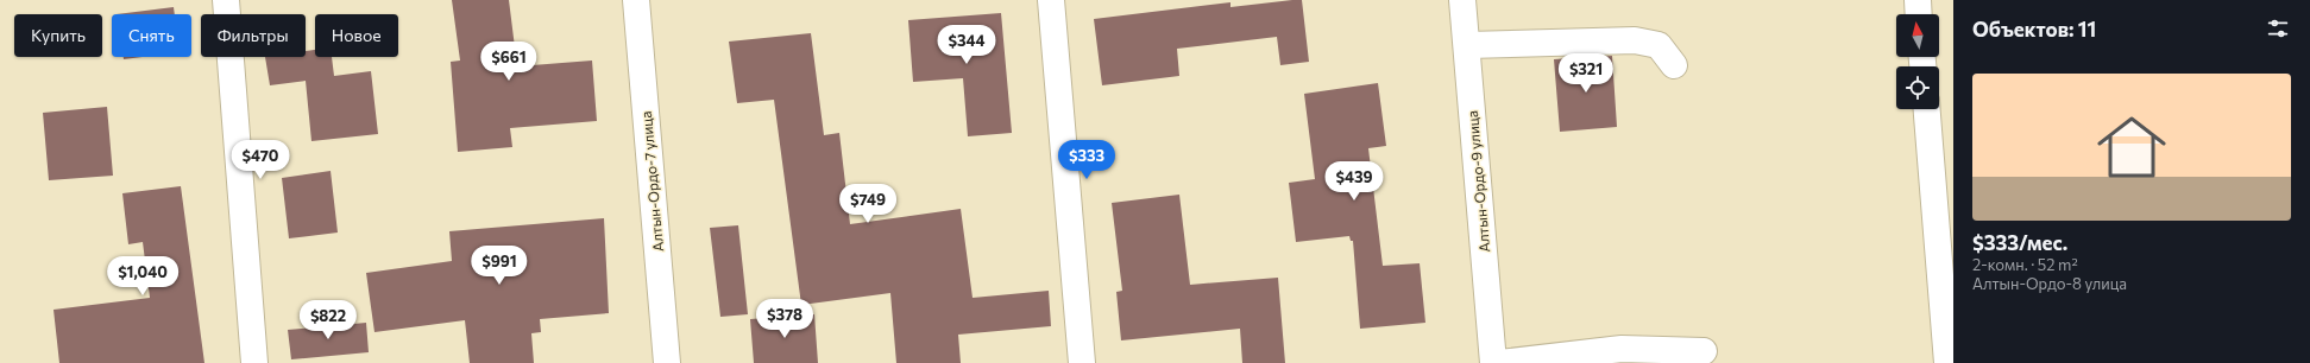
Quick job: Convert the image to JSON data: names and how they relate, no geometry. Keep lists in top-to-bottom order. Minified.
{"streets":{"street":["Алтын-Ордо-7 улица","Алтын-Ордо-9 улица"]},"north":"top","page":{"heading":"Объектов: 11","chip":["Купить","Снять","Фильтры","Новое"],"price":["$344","$661","$321","$470","$333","$439","$749","$991","$1,040","$378","$822"],"list":[{"name":"$333/мес.","note":"2-комн. · 52 m² · Алтын-Ордо-8 улица"}]}}
